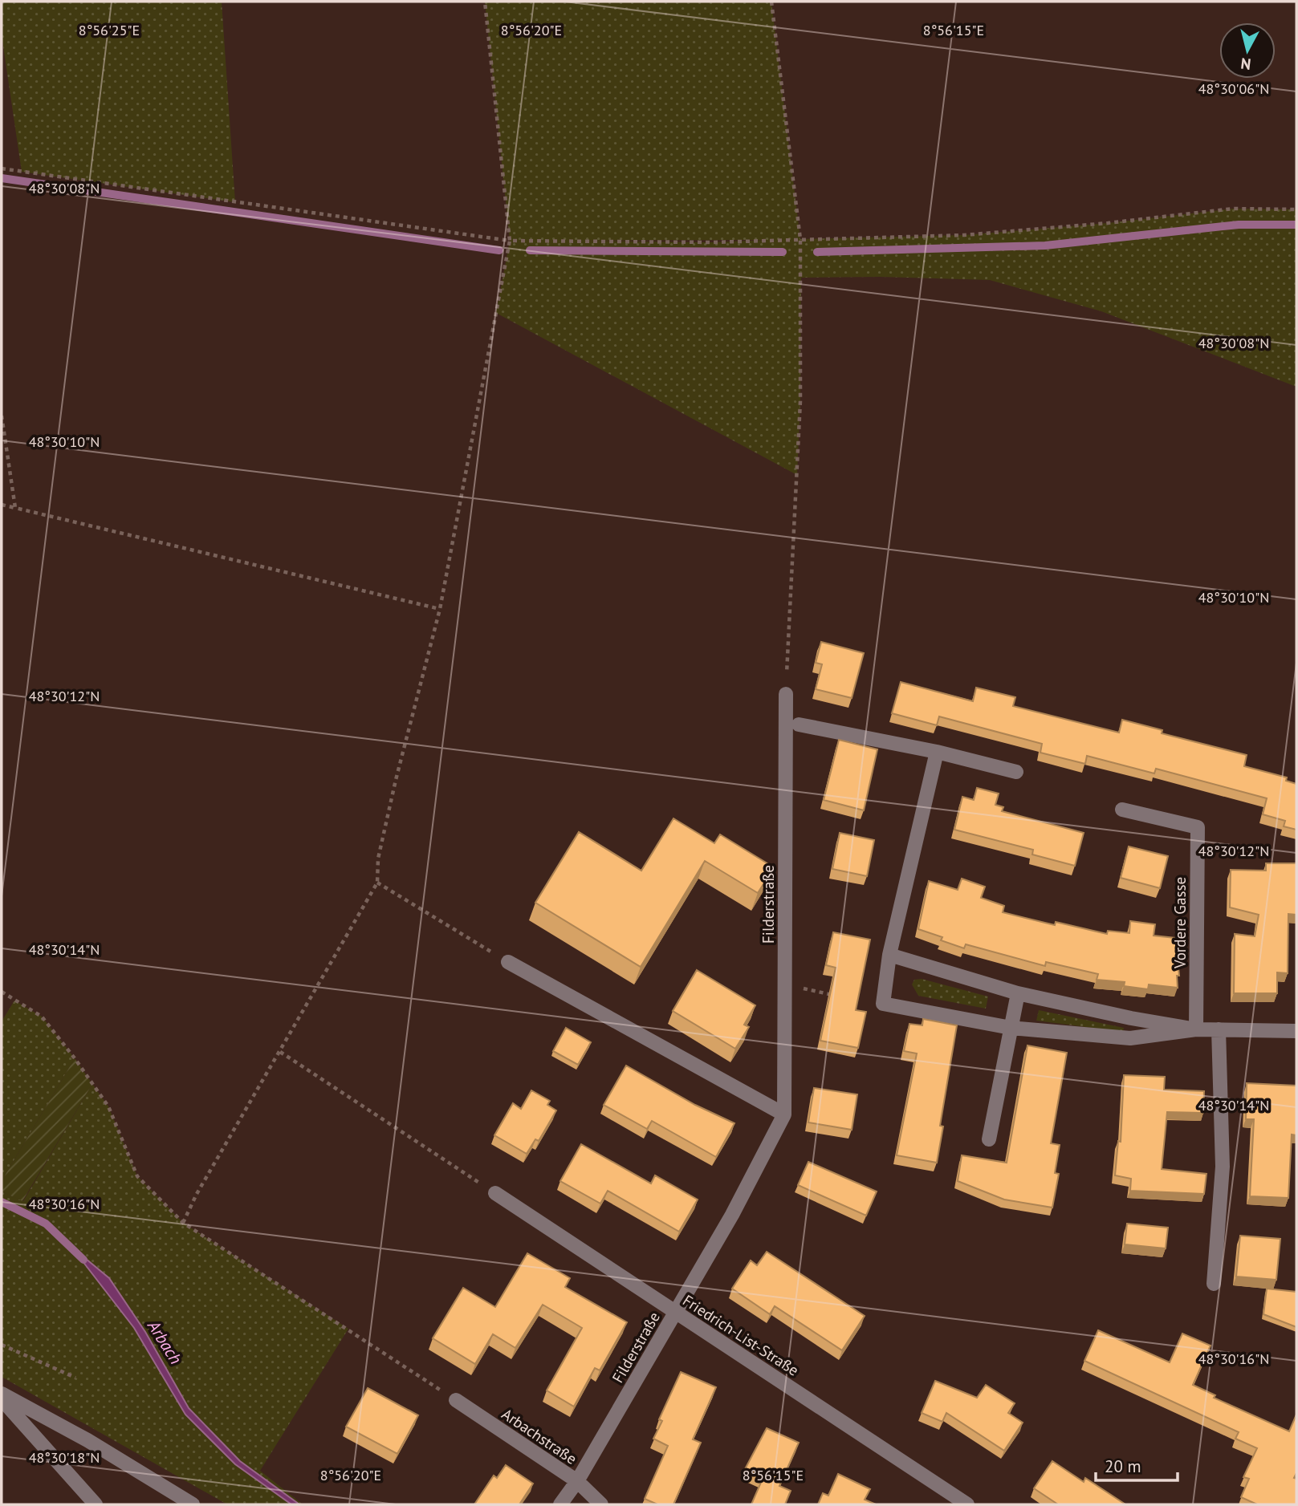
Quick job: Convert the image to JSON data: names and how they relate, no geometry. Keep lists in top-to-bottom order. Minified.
{"streets":{"street":["Filderstraße","Vordere Gasse","Friedrich-List-Straße","Arbachstraße"]},"crossings":[["Filderstraße","Friedrich-List-Straße"],["Filderstraße","Arbachstraße"]],"water":["Arbach"],"scale_bar":"20 m","north":"bottom","coordinates":["8°56'25\"E","8°56'20\"E","8°56'15\"E","48°30'06\"N","48°30'08\"N","48°30'10\"N","48°30'12\"N","48°30'14\"N","48°30'16\"N","48°30'18\"N"]}
